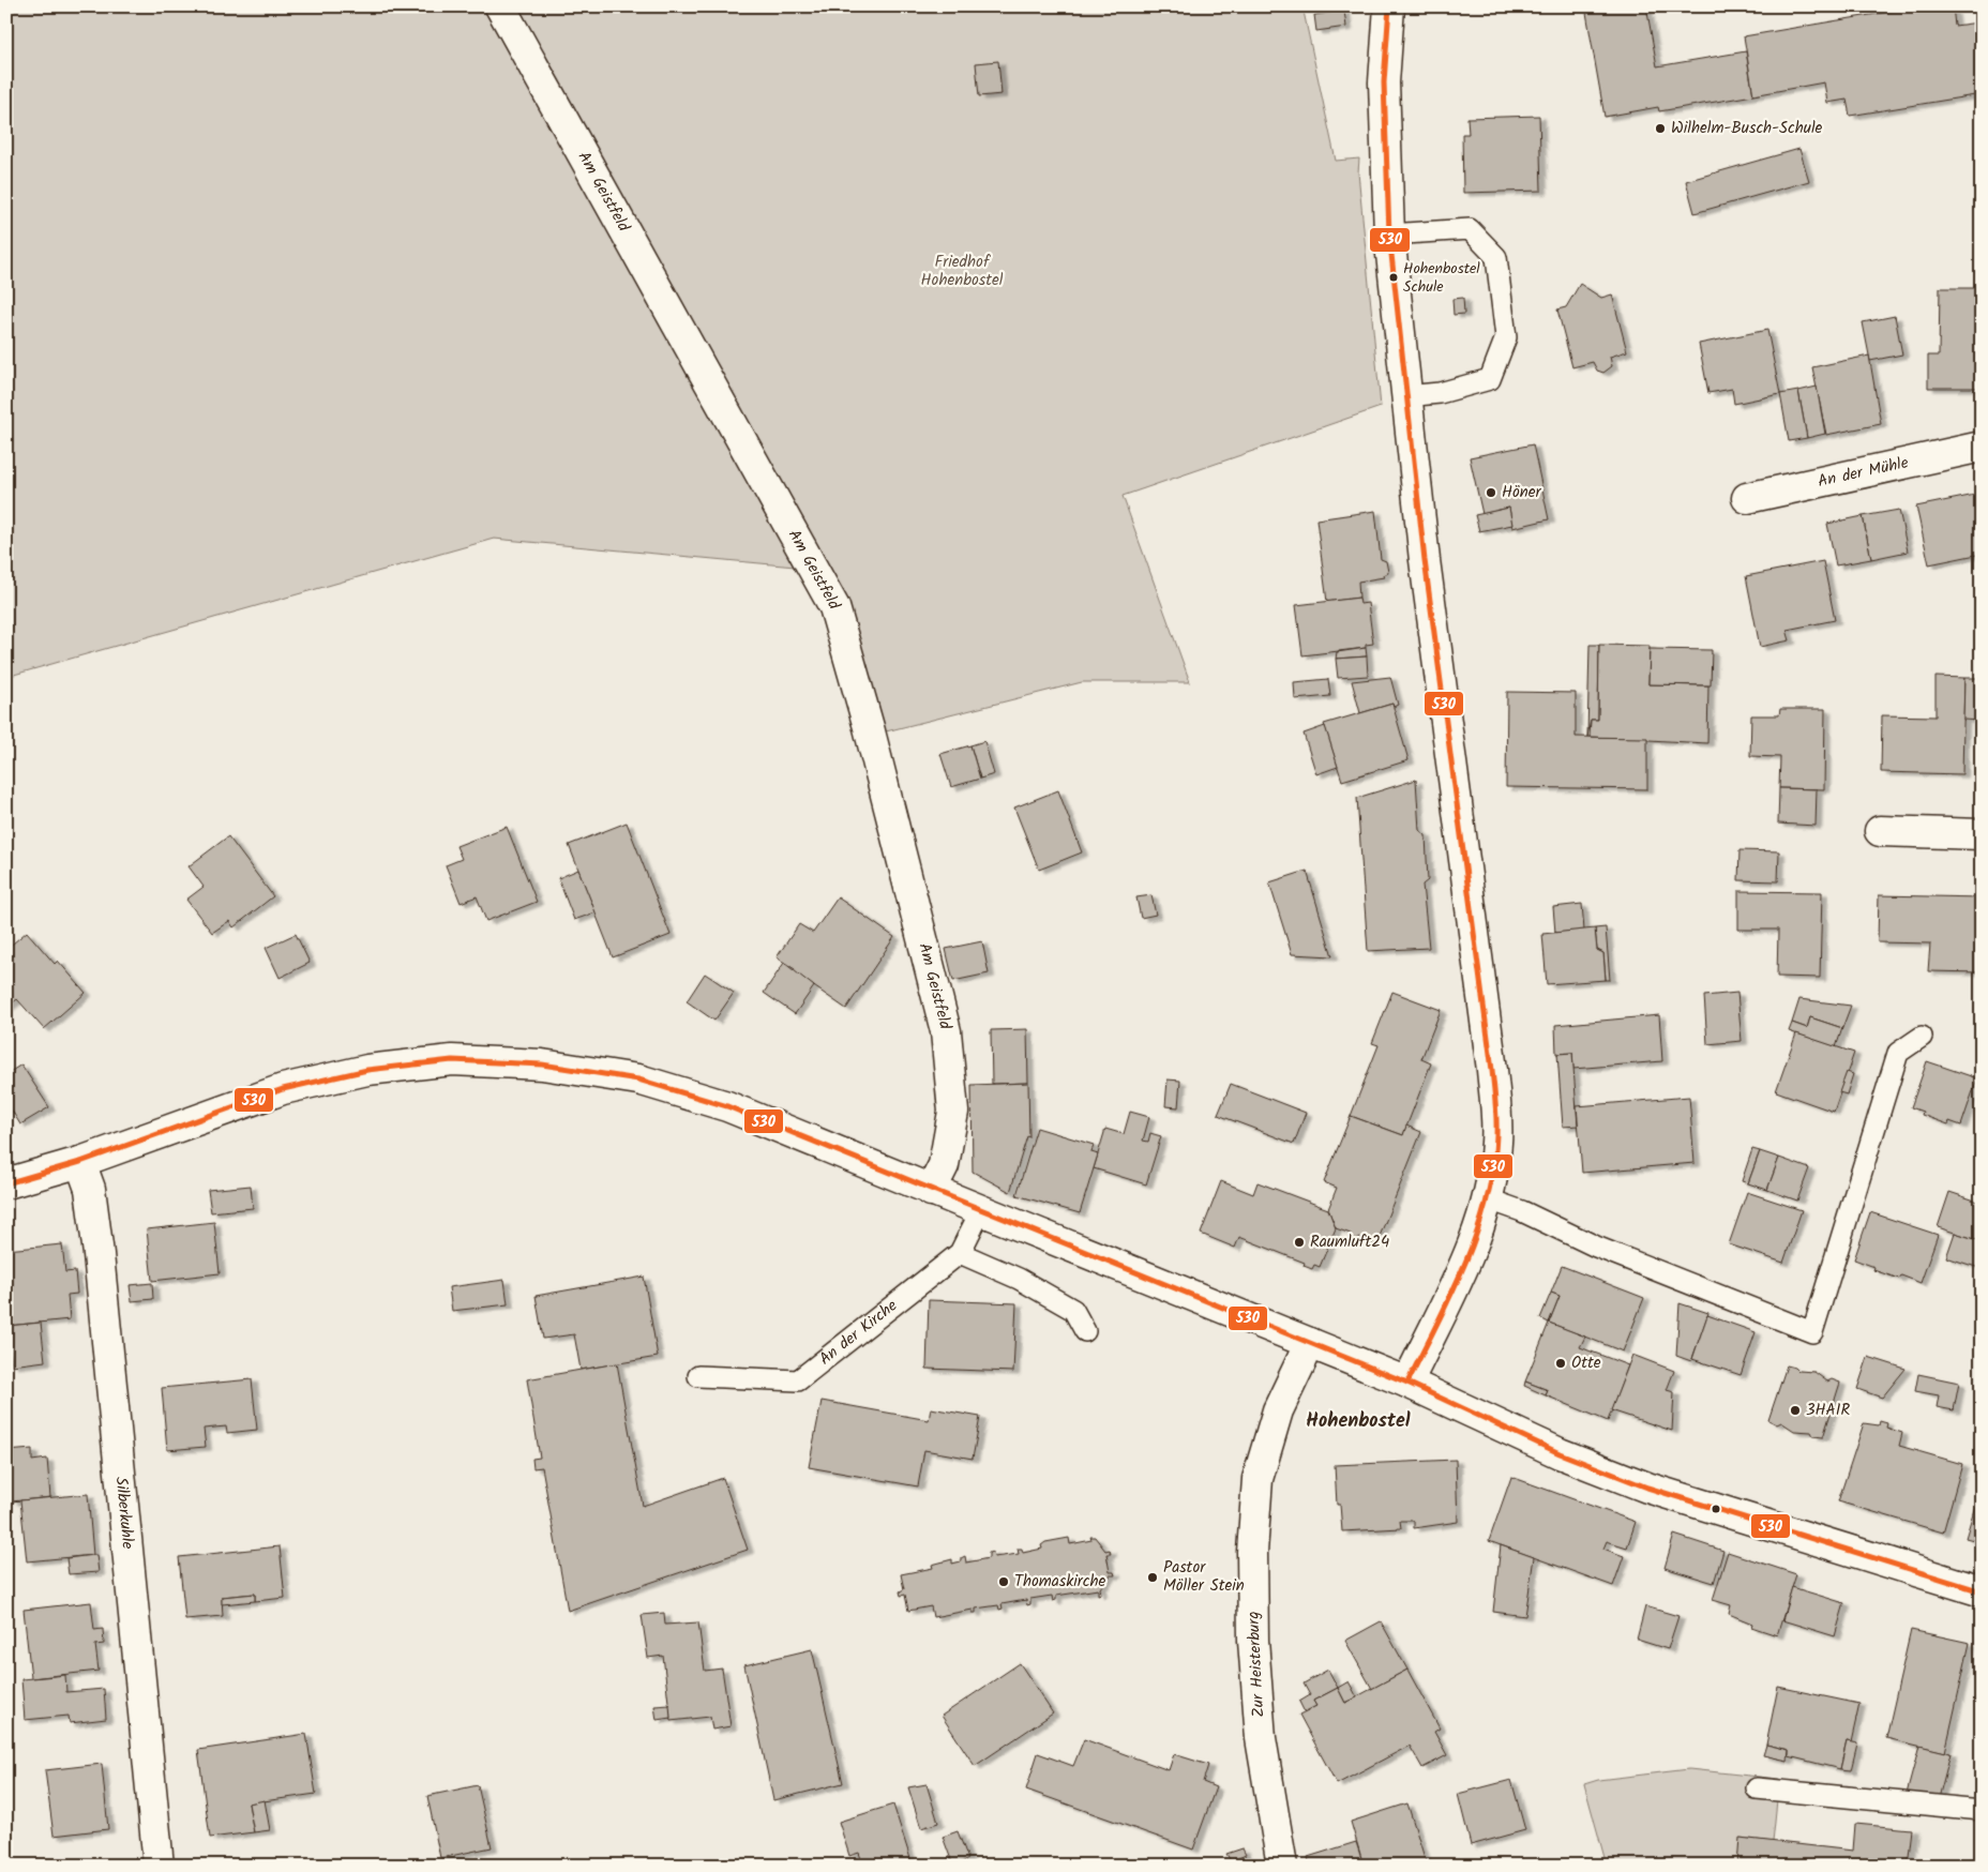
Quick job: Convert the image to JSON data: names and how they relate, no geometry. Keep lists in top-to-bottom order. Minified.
{"streets":{"street":["Am Geistfeld","An der Mühle","Silberkuhle","Zur Heisterburg"],"lane":["An der Kirche"]},"districts":["Hohenbostel"],"parks":["Friedhof Hohenbostel"],"places":["Wilhelm-Busch-Schule","Hohenbostel Schule","Höner","Raumluft24","Otte","3HAIR","Pastor Möller Stein","Thomaskirche"],"lines":["transit line 530"]}
